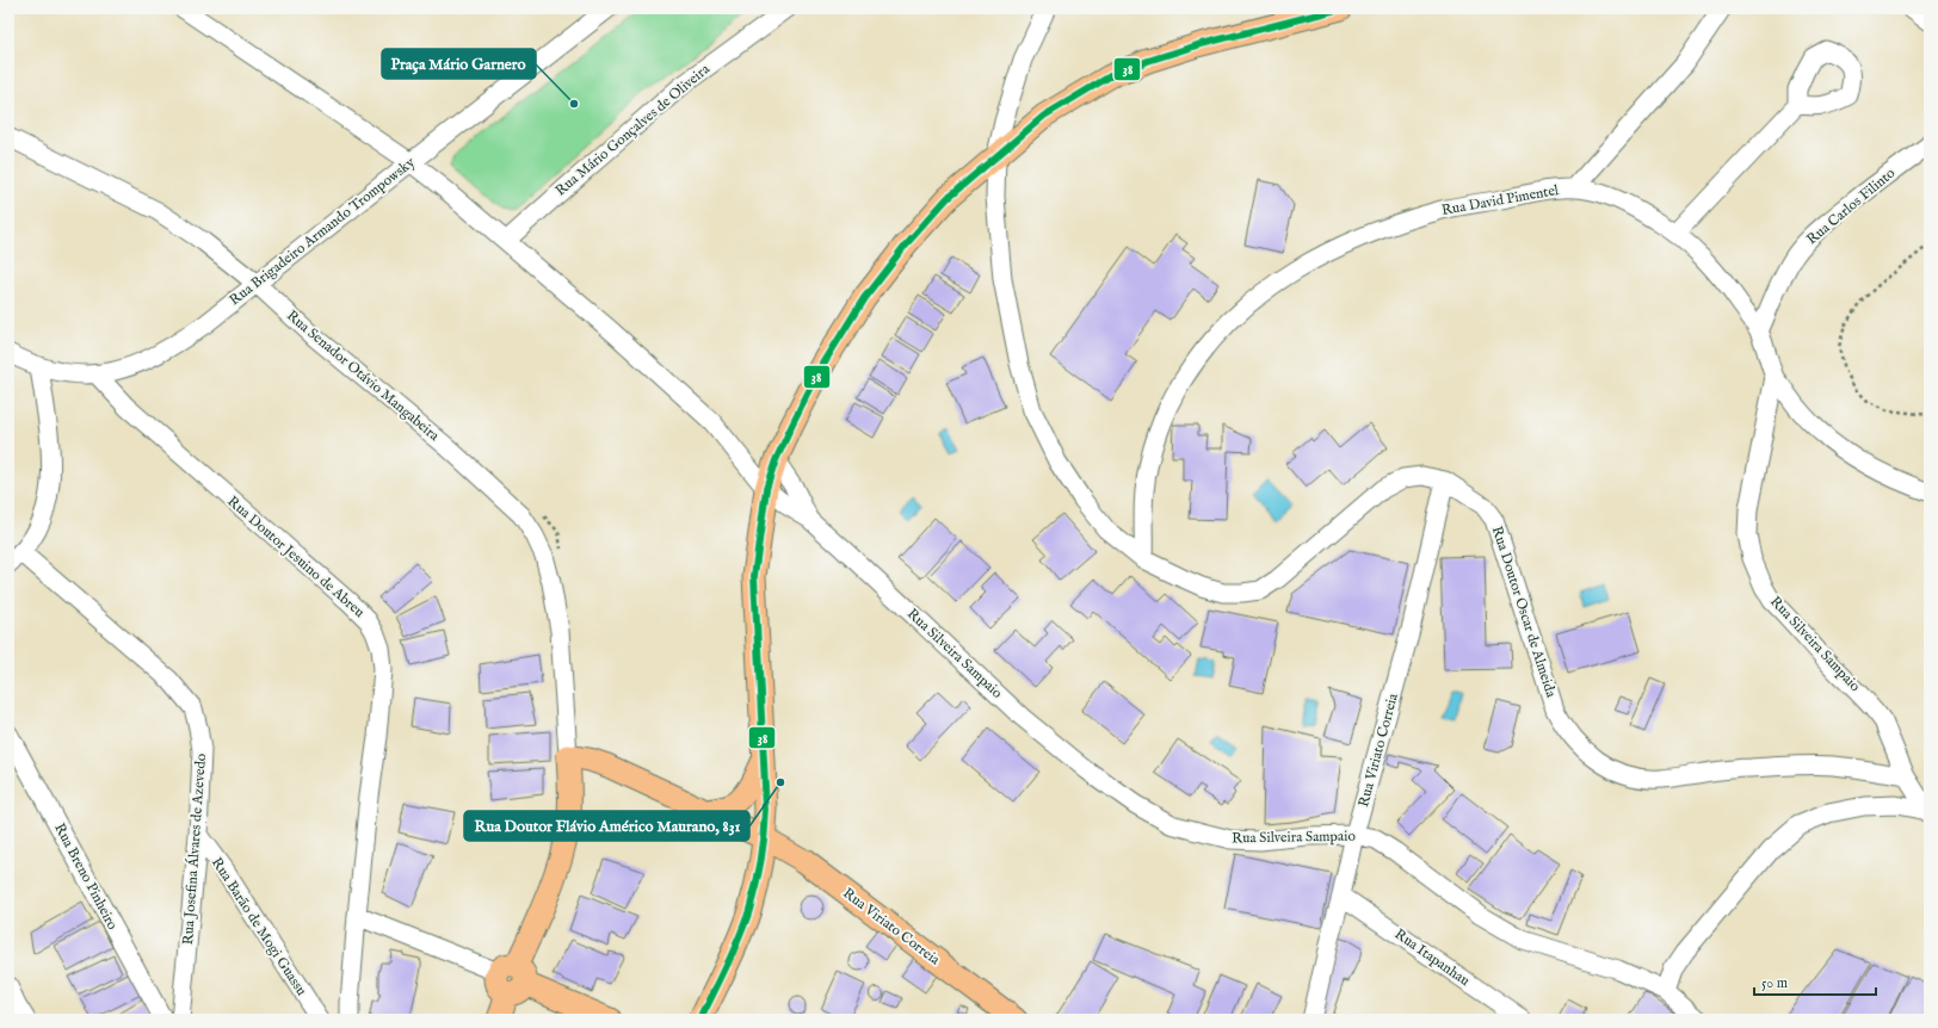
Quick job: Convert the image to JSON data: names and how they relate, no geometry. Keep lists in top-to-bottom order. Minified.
{"streets":{"main road":["Rua Senador Otávio Mangabeira","Rua Viriato Correia"],"street":["Rua Mário Gonçalves de Oliveira","Rua David Pimentel","Rua Carlos Filinto","Rua Brigadeiro Armando Trompowsky","Rua Doutor Jesuino de Abreu","Rua Doutor Oscar de Almeida","Rua Silveira Sampaio","Rua Josefina Álvares de Azevedo","Rua Breno Pinheiro","Rua Barão de Mogi Guassu","Rua Itapanhau"]},"crossings":[["Rua Mário Gonçalves de Oliveira","Rua Silveira Sampaio"],["Rua David Pimentel","Rua Carlos Filinto"],["Rua David Pimentel","Rua Doutor Oscar de Almeida"],["Rua David Pimentel","Rua Silveira Sampaio"],["Rua Brigadeiro Armando Trompowsky","Rua Senador Otávio Mangabeira"],["Rua Brigadeiro Armando Trompowsky","Rua Doutor Jesuino de Abreu"],["Rua Brigadeiro Armando Trompowsky","Rua Silveira Sampaio"],["Rua Senador Otávio Mangabeira","Rua Viriato Correia"],["Rua Doutor Oscar de Almeida","Rua Silveira Sampaio"],["Rua Doutor Oscar de Almeida","Rua Viriato Correia"],["Rua Silveira Sampaio","Rua Viriato Correia"],["Rua Viriato Correia","Rua Itapanhau"],["Rua Josefina Álvares de Azevedo","Rua Barão de Mogi Guassu"]],"places":["Praça Mário Garnero","Rua Doutor Flávio Américo Maurano, 831"],"lines":["transit line 38"],"scale_bar":"50 m"}
